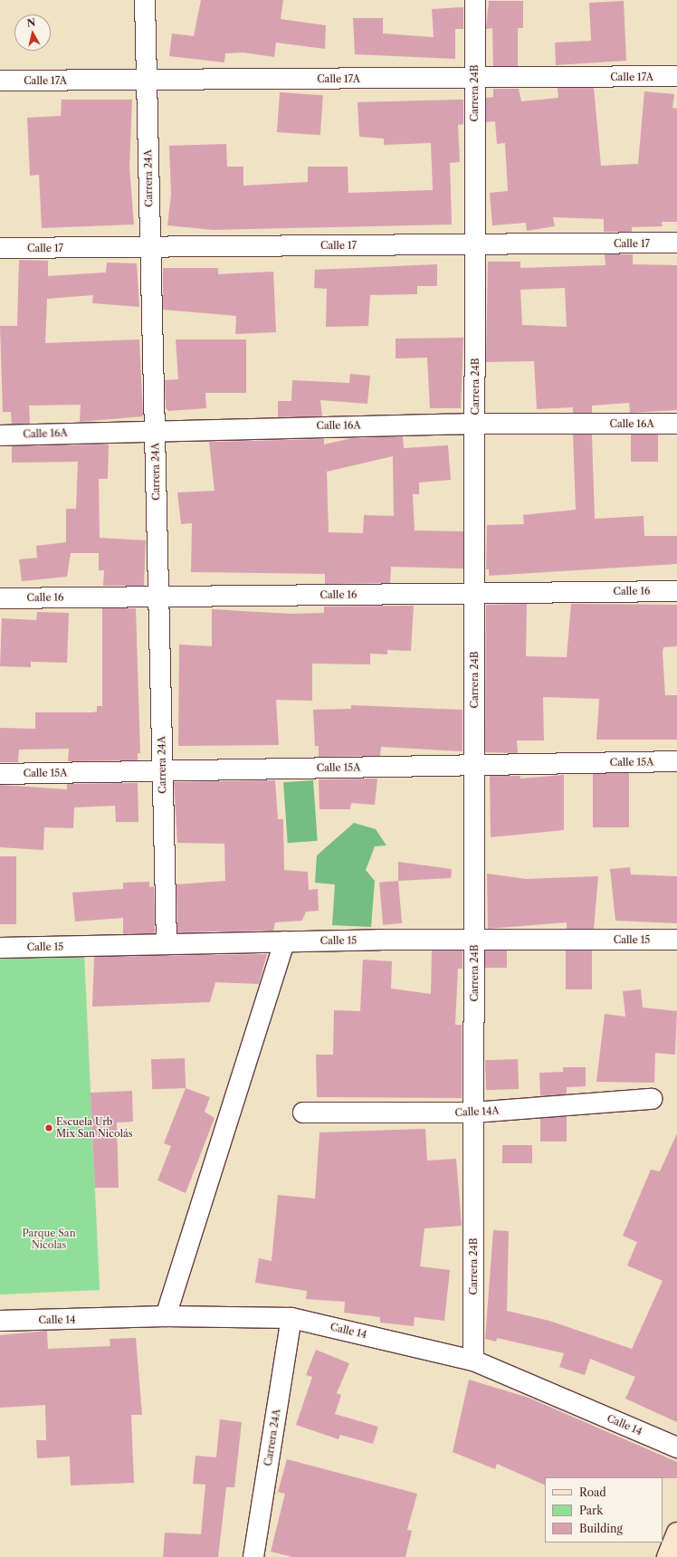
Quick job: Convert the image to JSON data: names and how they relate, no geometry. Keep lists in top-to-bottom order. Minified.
{"streets":{"street":["Calle 17A","Carrera 24B","Carrera 24A","Calle 17","Calle 16A","Calle 16","Calle 15A","Calle 15","Calle 14A","Calle 14"]},"crossings":[["Calle 17A","Carrera 24B"],["Calle 17A","Carrera 24A"],["Carrera 24B","Calle 17"],["Carrera 24B","Calle 16A"],["Carrera 24B","Calle 16"],["Carrera 24B","Calle 15A"],["Carrera 24B","Calle 15"],["Carrera 24B","Calle 14A"],["Carrera 24B","Calle 14"],["Carrera 24A","Calle 17"],["Carrera 24A","Calle 16A"],["Carrera 24A","Calle 16"],["Carrera 24A","Calle 15A"],["Carrera 24A","Calle 15"],["Carrera 24A","Calle 14"]],"parks":["Parque San Nicolas"],"places":["Escuela Urb Mix San Nicolás"],"legend":["Road","Park","Building"],"north":"top"}
